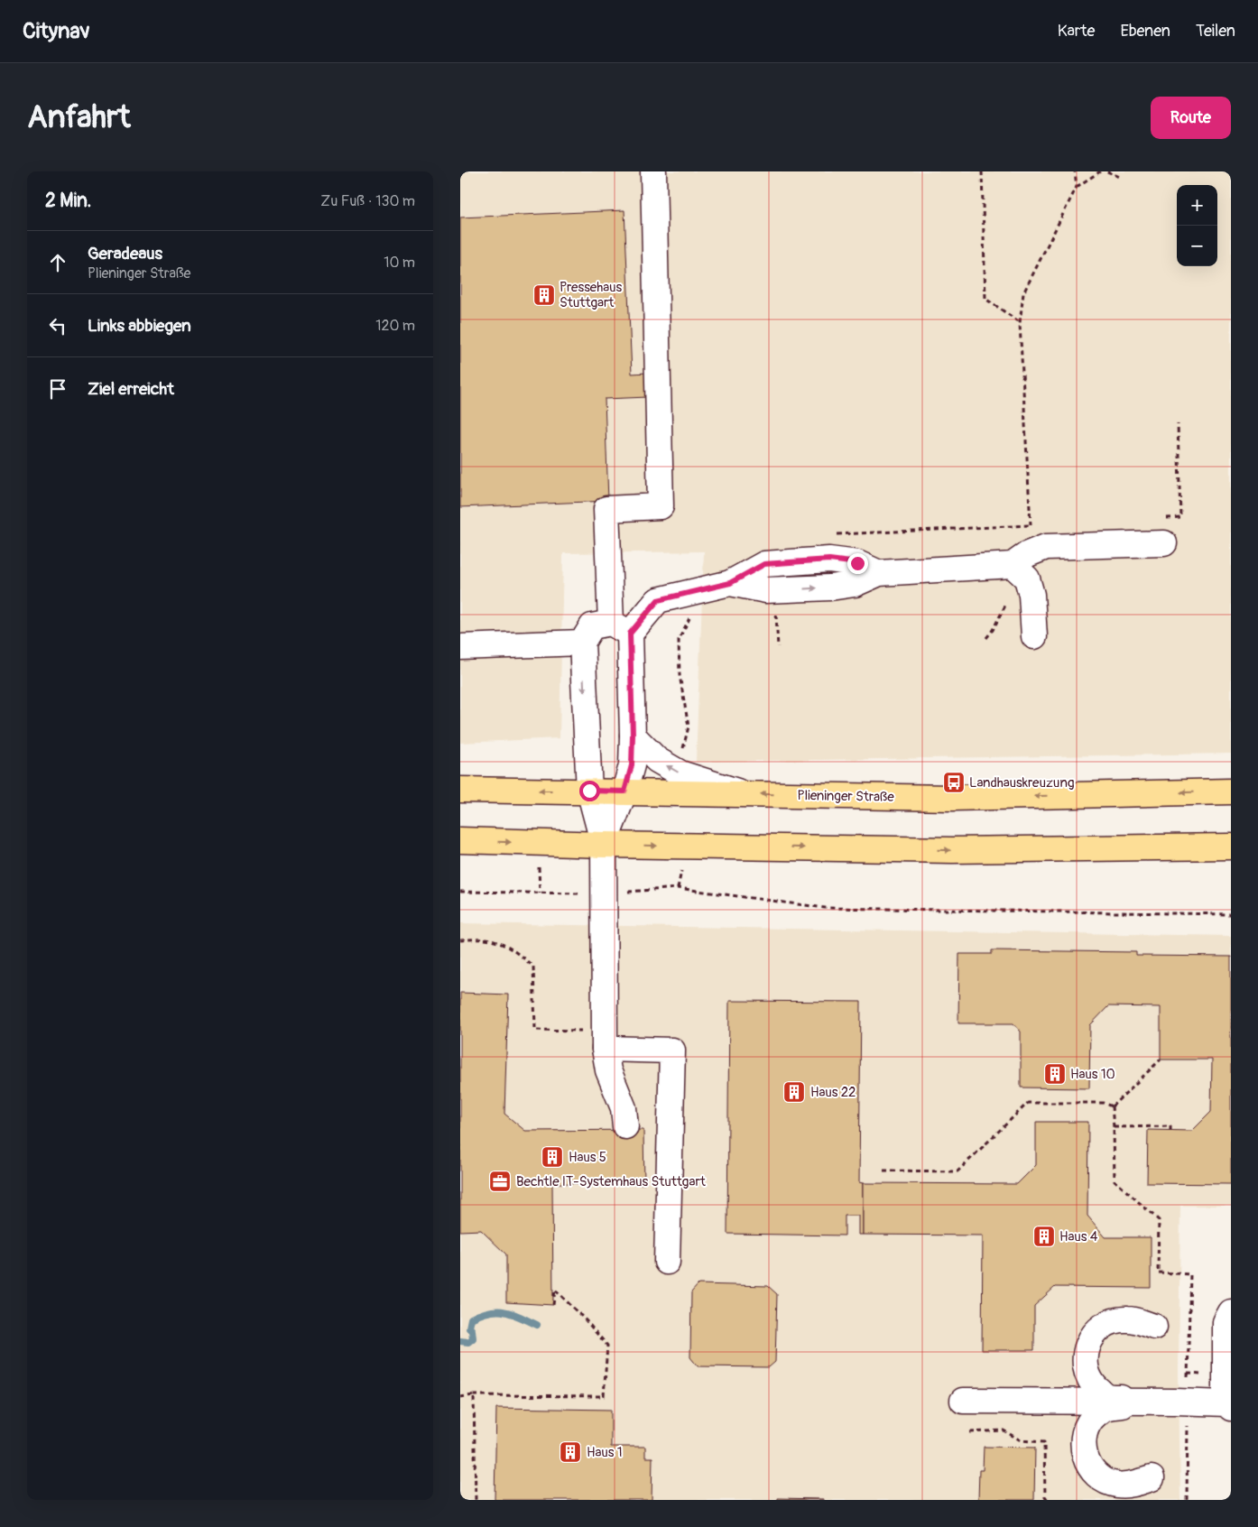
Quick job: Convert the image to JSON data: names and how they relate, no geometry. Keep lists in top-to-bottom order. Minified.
{"streets":{"main road":["Plieninger Straße"]},"places":{"building":["Pressehaus Stuttgart","Haus 10","Haus 22","Haus 5","Haus 4","Haus 1"],"bus stop":["Landhauskreuzung"],"office":["Bechtle IT-Systemhaus Stuttgart"]},"page":{"header":"Citynav","nav":["Karte","Ebenen","Teilen"],"buttons":"Route","title":"Anfahrt","heading":["2 Min.","Zu Fuß · 130 m"],"map_buttons":["+","−"],"list":[["Geradeaus","Plieninger Straße","10 m"],["Links abbiegen","120 m"],"Ziel erreicht"]}}
